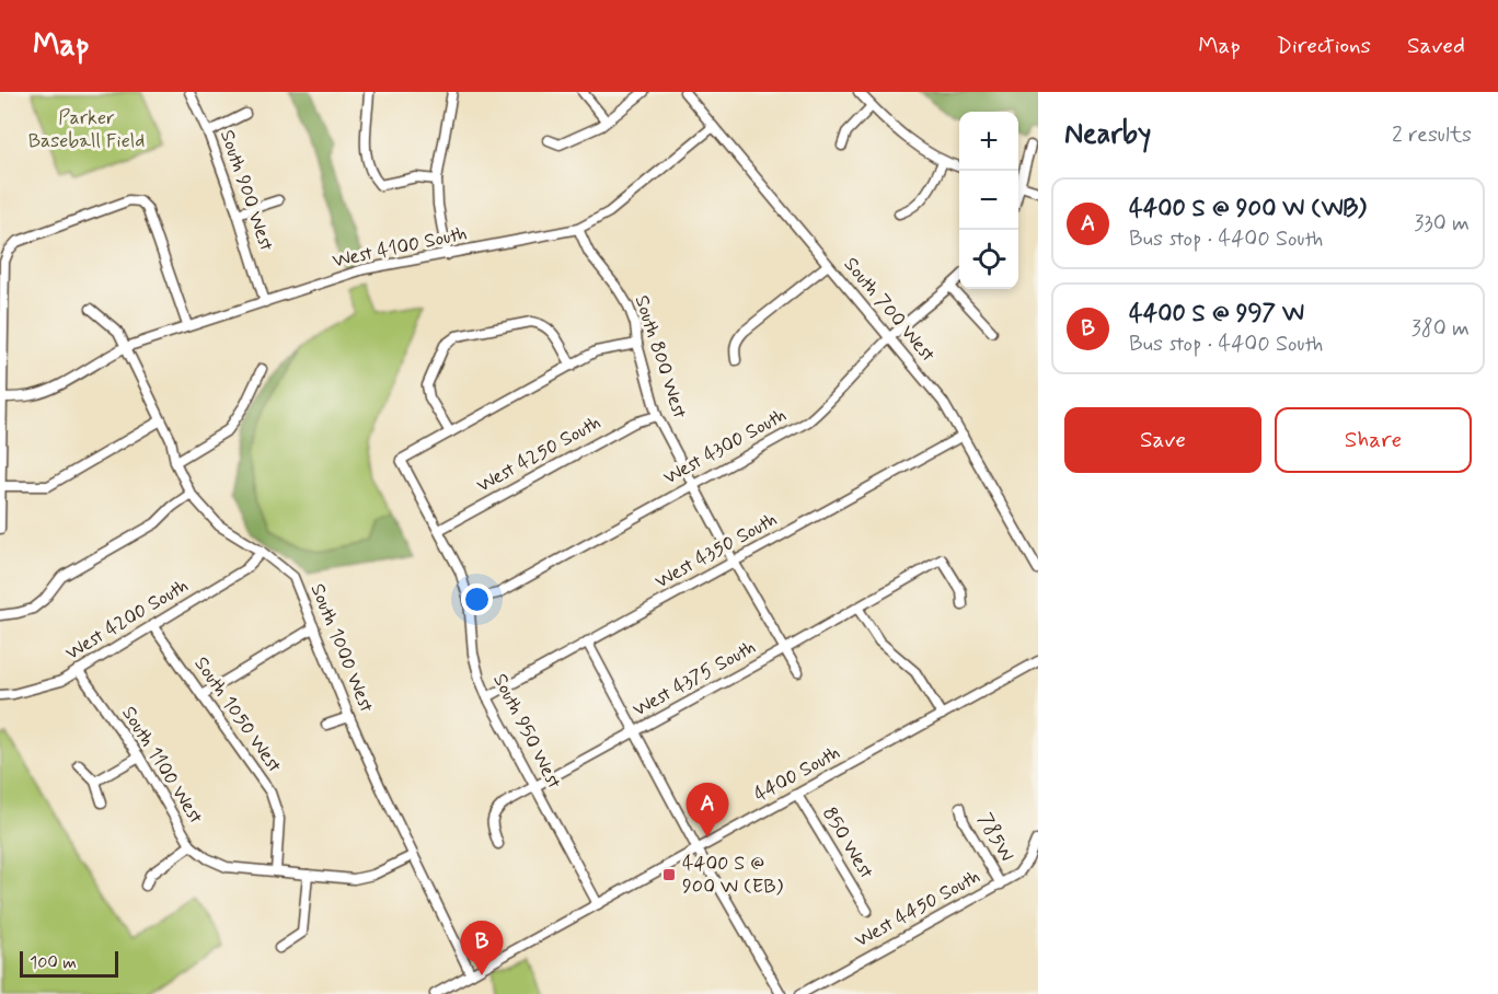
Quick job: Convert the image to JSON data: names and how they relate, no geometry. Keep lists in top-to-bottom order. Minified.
{"streets":{"street":["South 900 West","West 4100 South","South 700 West","South 800 West","West 4300 South","West 4250 South","West 4350 South","West 4200 South","South 1000 West","West 4375 South","South 1050 West","South 950 West","South 1100 West","4400 South","785W","850 West","West 4450 South"]},"crossings":[["South 900 West","West 4100 South"],["West 4100 South","South 700 West"],["West 4100 South","South 800 West"],["West 4100 South","South 1000 West"],["South 700 West","West 4300 South"],["South 700 West","West 4350 South"],["South 800 West","West 4300 South"],["South 800 West","West 4250 South"],["South 800 West","West 4350 South"],["South 800 West","West 4375 South"],["West 4300 South","South 950 West"],["West 4250 South","South 950 West"],["West 4350 South","South 950 West"],["West 4200 South","South 1000 West"],["West 4200 South","South 1050 West"],["West 4200 South","South 1100 West"],["South 1000 West","4400 South"],["West 4375 South","South 950 West"],["South 1050 West","South 1100 West"],["South 950 West","4400 South"],["4400 South","850 West"],["785W","West 4450 South"]],"parks":["Parker Baseball Field"],"places":{"transit":["4400 S @ 900 W (EB)"]},"scale_bar":"100 m","page":{"header":"Map","nav":["Map","Directions","Saved"],"heading":["Nearby","2 results"],"map_buttons":["+","−"],"list":[{"mark":"A","name":"4400 S @ 900 W (WB)","note":"Bus stop · 4400 South","value":"330 m"},{"mark":"B","name":"4400 S @ 997 W","note":"Bus stop · 4400 South","value":"380 m"}],"buttons":["Save","Share"],"pins":["A","B"],"scale":"100 m"}}
